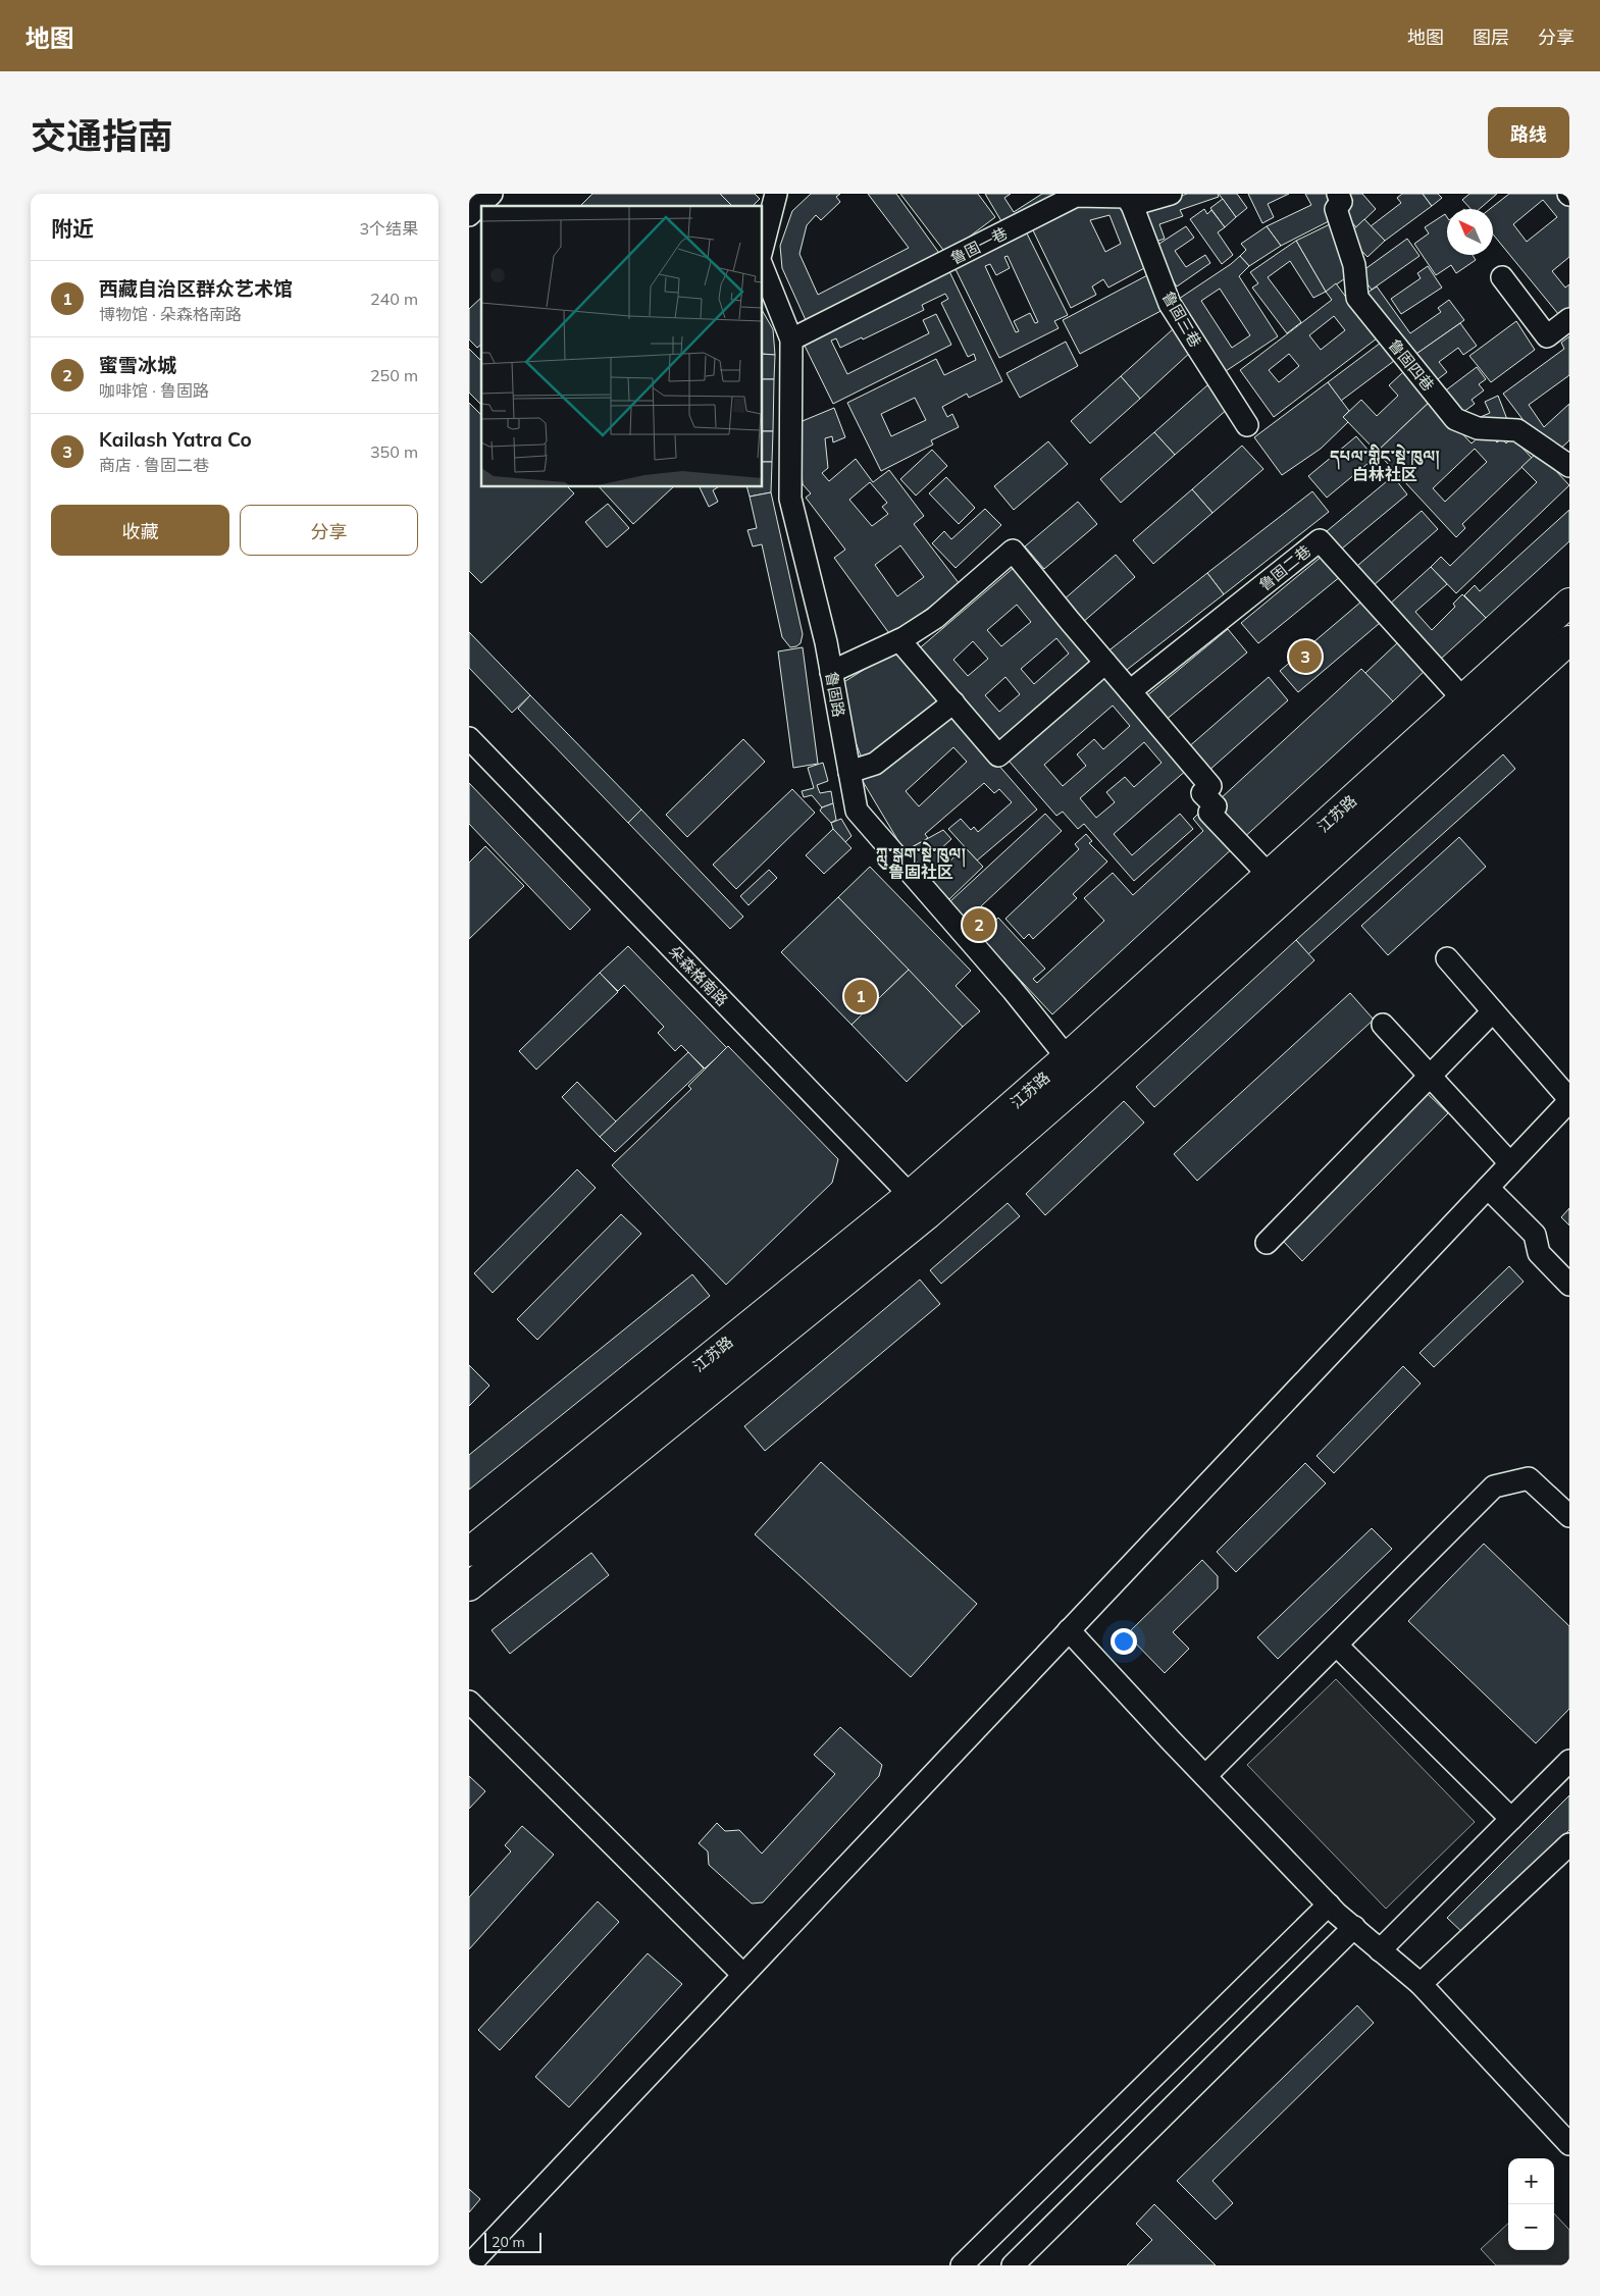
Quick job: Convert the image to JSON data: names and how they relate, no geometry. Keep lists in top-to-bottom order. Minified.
{"streets":{"highway":["江苏路"],"street":["鲁固一巷","鲁固三巷","鲁固四巷","鲁固二巷","鲁固路","朵森格南路"]},"crossings":[["鲁固一巷","鲁固三巷"],["鲁固一巷","鲁固路"],["鲁固二巷","江苏路"],["鲁固路","江苏路"],["江苏路","朵森格南路"]],"districts":["དཔལ་གླིང་སྡེ་ཁུལ། 白林社区","ཀླུ་སྒུག་སྡེ་ཁུལ། 鲁固社区"],"scale_bar":"20 m","north":"top left","page":{"header":"地图","nav":["地图","图层","分享"],"title":"交通指南","buttons":["路线",["收藏","分享"]],"heading":["附近","3个结果"],"list":[{"mark":"1","name":"西藏自治区群众艺术馆","note":"博物馆 · 朵森格南路","value":"240 m"},{"mark":"2","name":"蜜雪冰城","note":"咖啡馆 · 鲁固路","value":"250 m"},{"mark":"3","name":"Kailash Yatra Co","note":"商店 · 鲁固二巷","value":"350 m"}],"pins":["3","2","1"],"map_buttons":["+","−"],"scale":"20 m"}}
